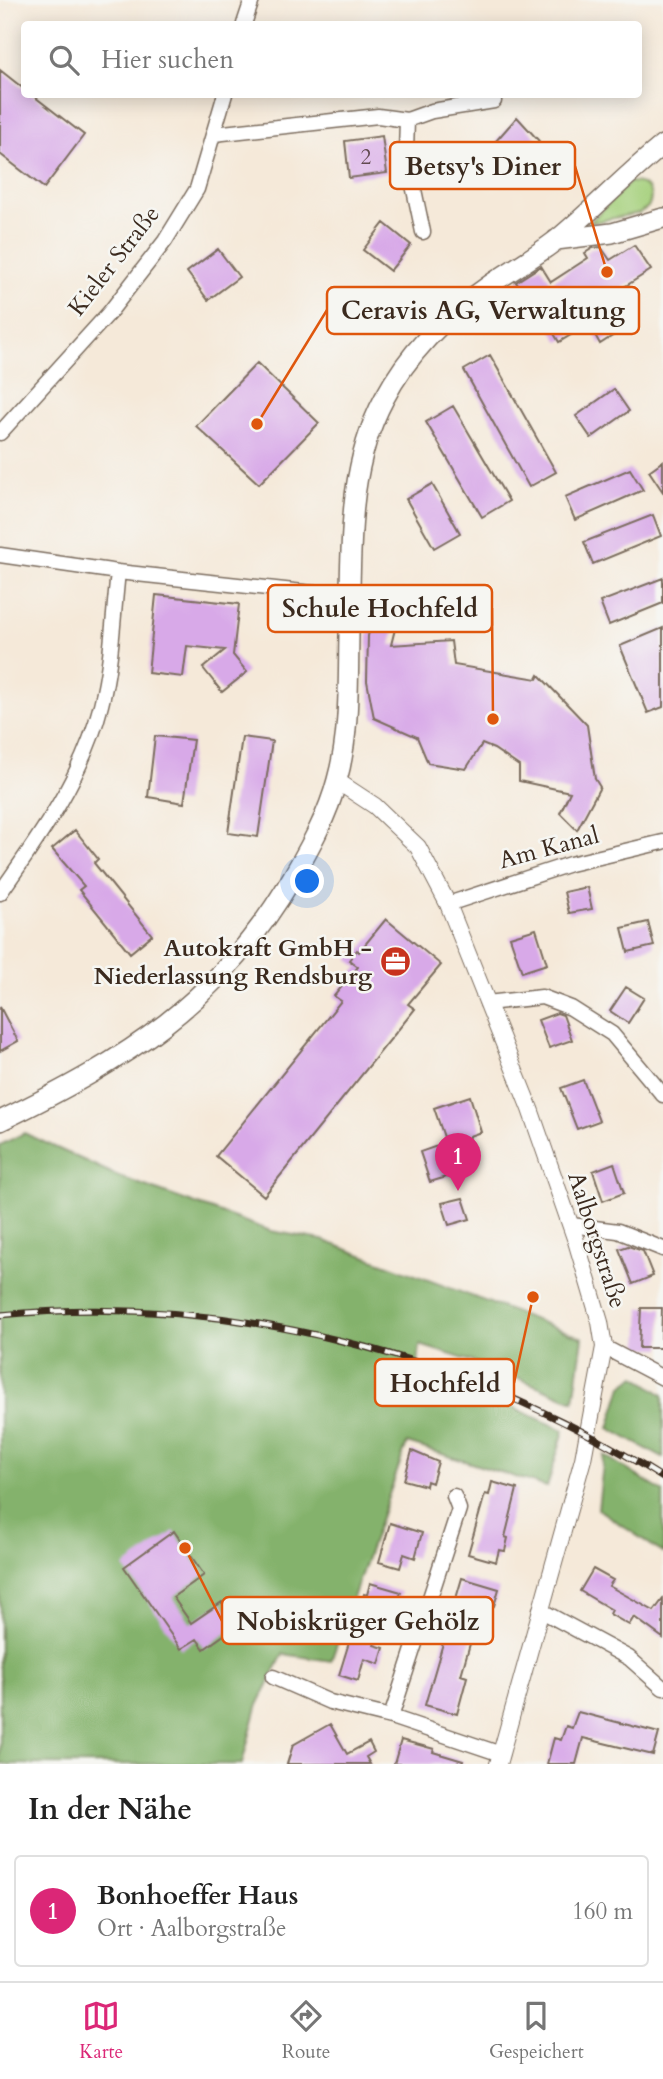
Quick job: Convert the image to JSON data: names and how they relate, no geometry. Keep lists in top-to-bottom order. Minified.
{"streets":{"street":["Kieler Straße","Am Kanal","Aalborgstraße"]},"crossings":[["Am Kanal","Aalborgstraße"]],"places":{"other":["Betsy's Diner","Ceravis AG, Verwaltung","Schule Hochfeld","Hochfeld","Nobiskrüger Gehölz"],"office":["Autokraft GmbH - Niederlassung Rendsburg"]},"house_numbers":["2"],"page":{"search":"Hier suchen","pins":"1","heading":"In der Nähe","list":[{"mark":"1","name":"Bonhoeffer Haus","note":"Ort · Aalborgstraße","value":"160 m"}],"nav":["Karte","Route","Gespeichert"]}}
